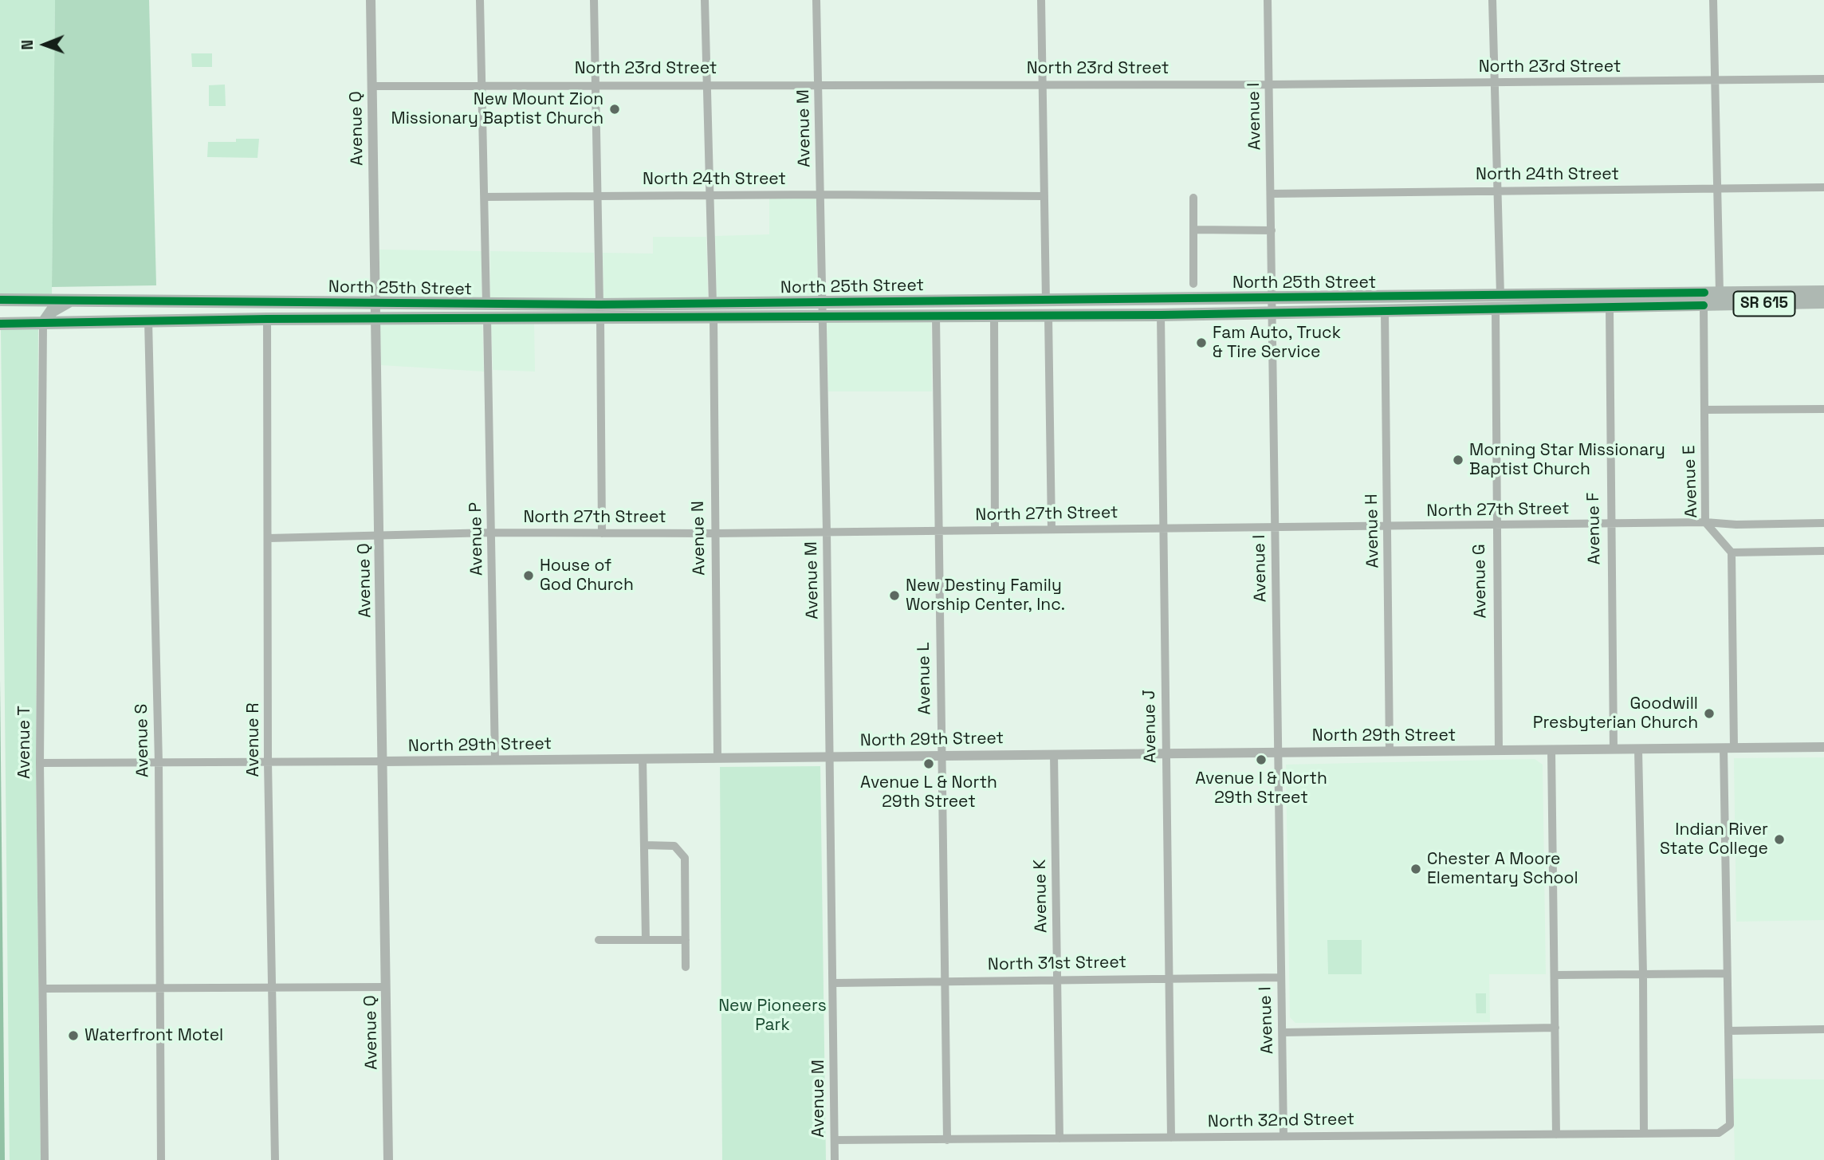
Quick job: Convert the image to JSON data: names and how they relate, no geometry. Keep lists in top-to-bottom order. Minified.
{"streets":{"main road":["North 25th Street","SR 615"],"street":["North 23rd Street","Avenue I","Avenue Q","Avenue M","North 24th Street","Avenue E","North 27th Street","Avenue F","Avenue H","Avenue N","Avenue P","Avenue G","Avenue L","Avenue J","North 29th Street","Avenue R","Avenue S","Avenue T","Avenue K","North 31st Street","North 32nd Street"]},"crossings":[["North 23rd Street","Avenue I"],["North 23rd Street","Avenue Q"],["North 23rd Street","Avenue M"],["North 23rd Street","Avenue P"],["Avenue I","North 24th Street"],["Avenue I","North 25th Street"],["Avenue I","North 27th Street"],["Avenue I","North 29th Street"],["Avenue I","North 31st Street"],["Avenue I","North 32nd Street"],["Avenue Q","North 25th Street"],["Avenue Q","North 27th Street"],["Avenue Q","North 29th Street"],["Avenue M","North 24th Street"],["Avenue M","North 25th Street"],["Avenue M","North 27th Street"],["Avenue M","North 29th Street"],["Avenue M","North 31st Street"],["Avenue M","North 32nd Street"],["North 24th Street","Avenue P"],["North 25th Street","Avenue E"],["North 25th Street","Avenue F"],["North 25th Street","Avenue H"],["North 25th Street","Avenue N"],["North 25th Street","Avenue P"],["North 25th Street","Avenue G"],["North 25th Street","Avenue L"],["North 25th Street","Avenue J"],["North 25th Street","Avenue R"],["North 25th Street","Avenue S"],["North 25th Street","Avenue T"],["Avenue E","North 27th Street"],["North 27th Street","Avenue F"],["North 27th Street","Avenue H"],["North 27th Street","Avenue N"],["North 27th Street","Avenue P"],["North 27th Street","Avenue G"],["North 27th Street","Avenue L"],["North 27th Street","Avenue J"],["North 27th Street","Avenue R"],["Avenue F","North 29th Street"],["Avenue H","North 29th Street"],["Avenue N","North 29th Street"],["Avenue P","North 29th Street"],["Avenue G","North 29th Street"],["Avenue L","North 29th Street"],["Avenue L","North 31st Street"],["Avenue L","North 32nd Street"],["Avenue J","North 29th Street"],["Avenue J","North 31st Street"],["Avenue J","North 32nd Street"],["North 29th Street","Avenue R"],["North 29th Street","Avenue S"],["North 29th Street","Avenue T"],["North 29th Street","Avenue K"],["Avenue K","North 31st Street"],["Avenue K","North 32nd Street"]],"parks":["New Pioneers Park"],"places":["New Mount Zion Missionary Baptist Church","Fam Auto, Truck & Tire Service","Morning Star Missionary Baptist Church","House of God Church","New Destiny Family Worship Center, Inc.","Goodwill Presbyterian Church","Avenue I & North 29th Street","Avenue L & North 29th Street","Indian River State College","Chester A Moore Elementary School","Waterfront Motel"],"north":"left"}
